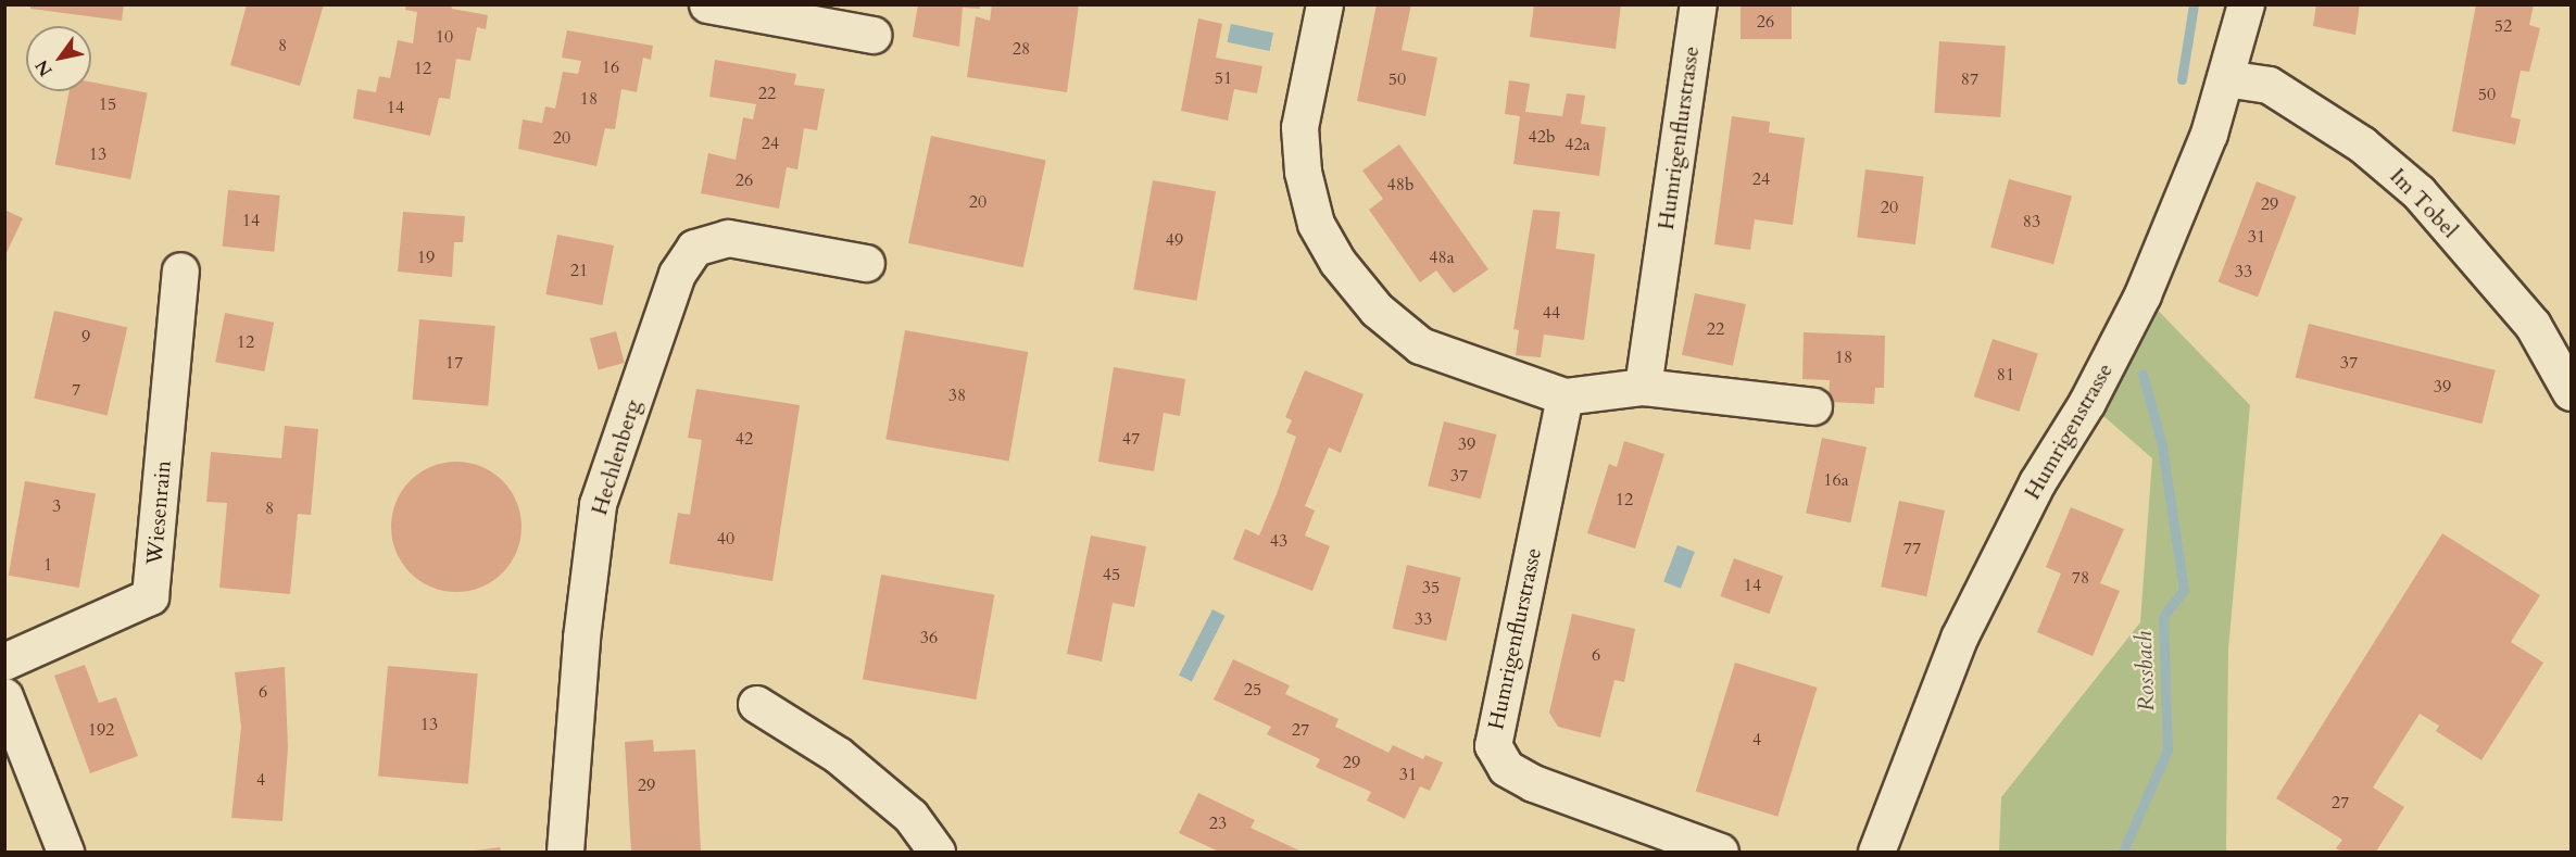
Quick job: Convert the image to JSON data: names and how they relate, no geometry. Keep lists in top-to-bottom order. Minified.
{"streets":{"street":["Humrigenflurstrasse","Im Tobel","Humrigenstrasse","Hechlenberg","Wiesenrain"]},"crossings":[["Im Tobel","Humrigenstrasse"]],"water":["Rossbach"],"house_numbers":["26","52","10","8","28","16","12","51","50","87","22","50","18","15","14","42b","20","24","42a","13","24","26","48b","20","29","20","14","83","31","49","19","48a","21","33","44","22","9","12","18","17","37","81","39","7","38","42","47","39","37","16a","12","3","8","40","43","77","1","45","78","14","35","33","36","6","25","6","13","192","27","4","29","31","4","29","27","23"],"north":"bottom left"}
